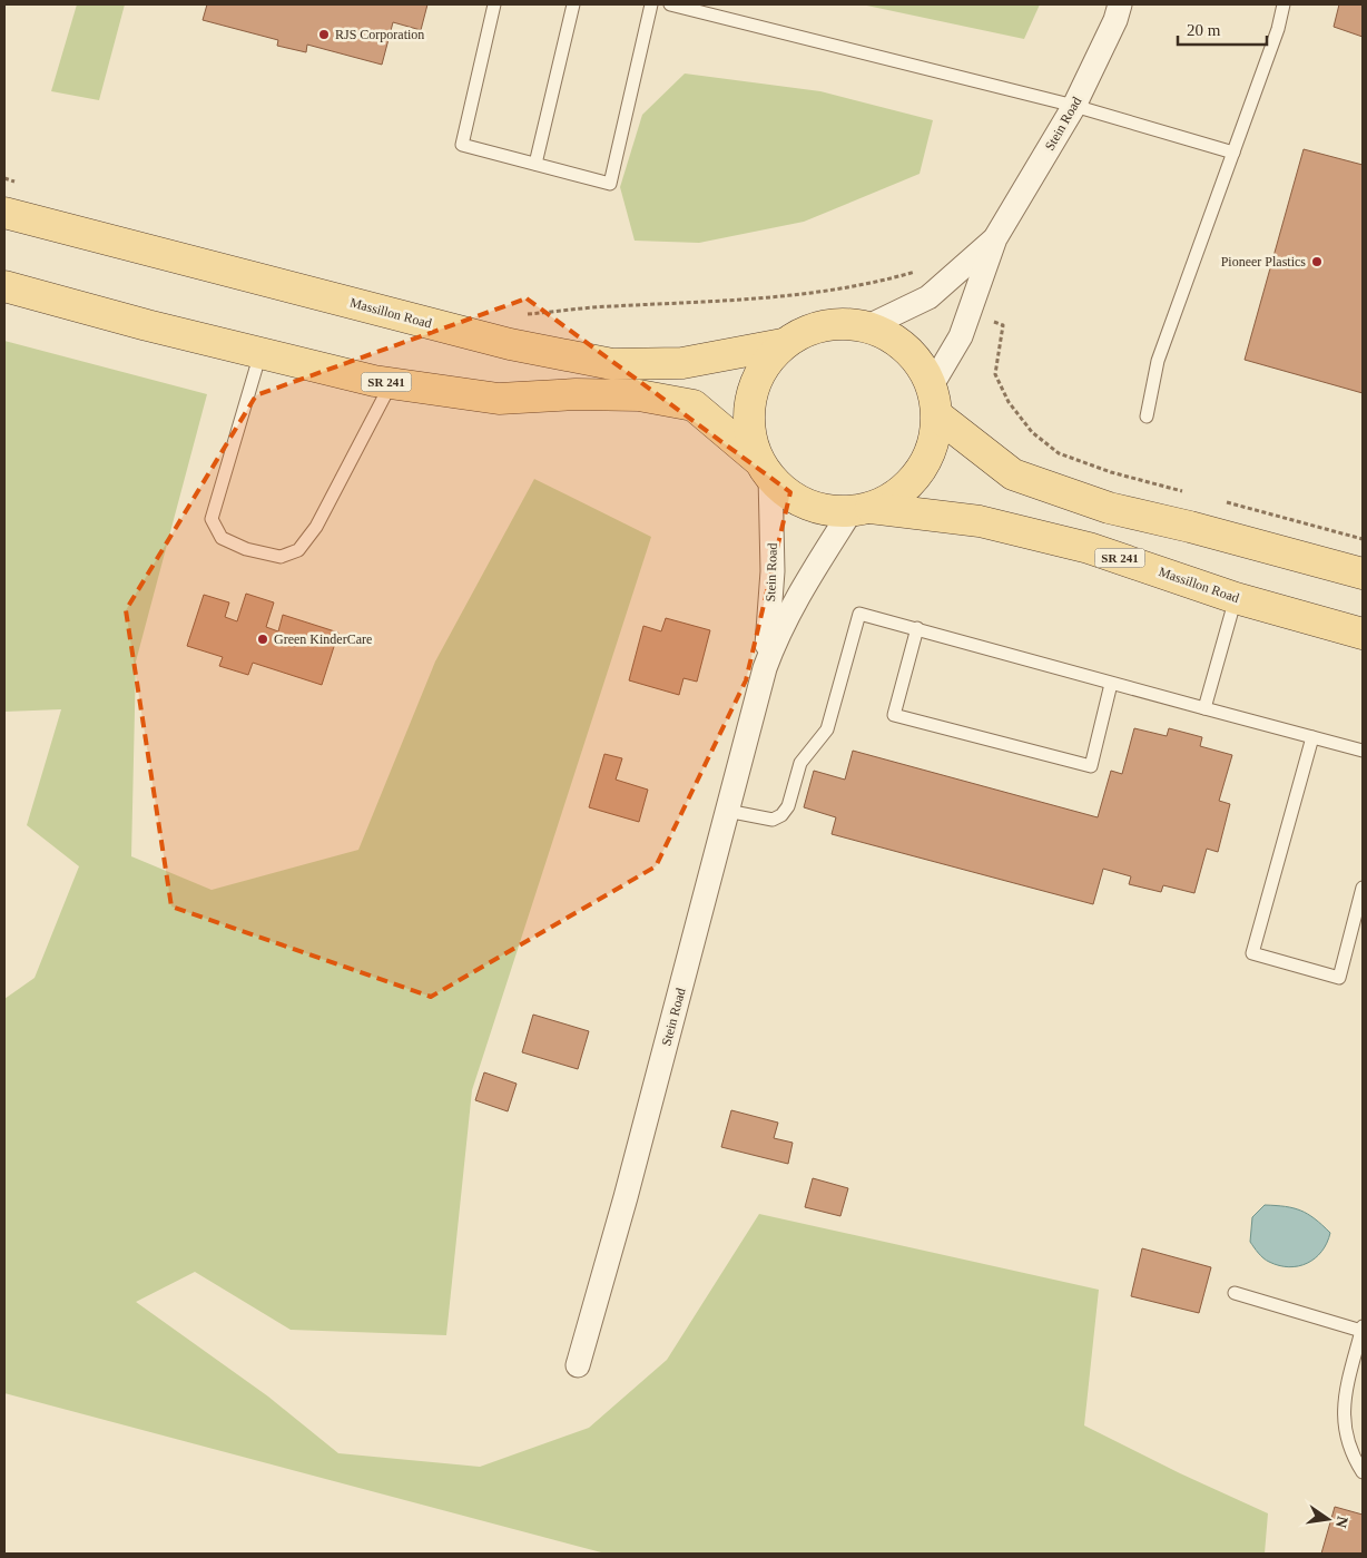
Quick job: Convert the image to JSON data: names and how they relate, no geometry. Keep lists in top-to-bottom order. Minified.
{"streets":{"main road":["Massillon Road","SR 241"],"street":["Stein Road"]},"crossings":[["Stein Road","Massillon Road"],["Stein Road","SR 241"],["Massillon Road","SR 241"]],"places":["RJS Corporation","Pioneer Plastics","Green KinderCare"],"scale_bar":"20 m","north":"right"}
